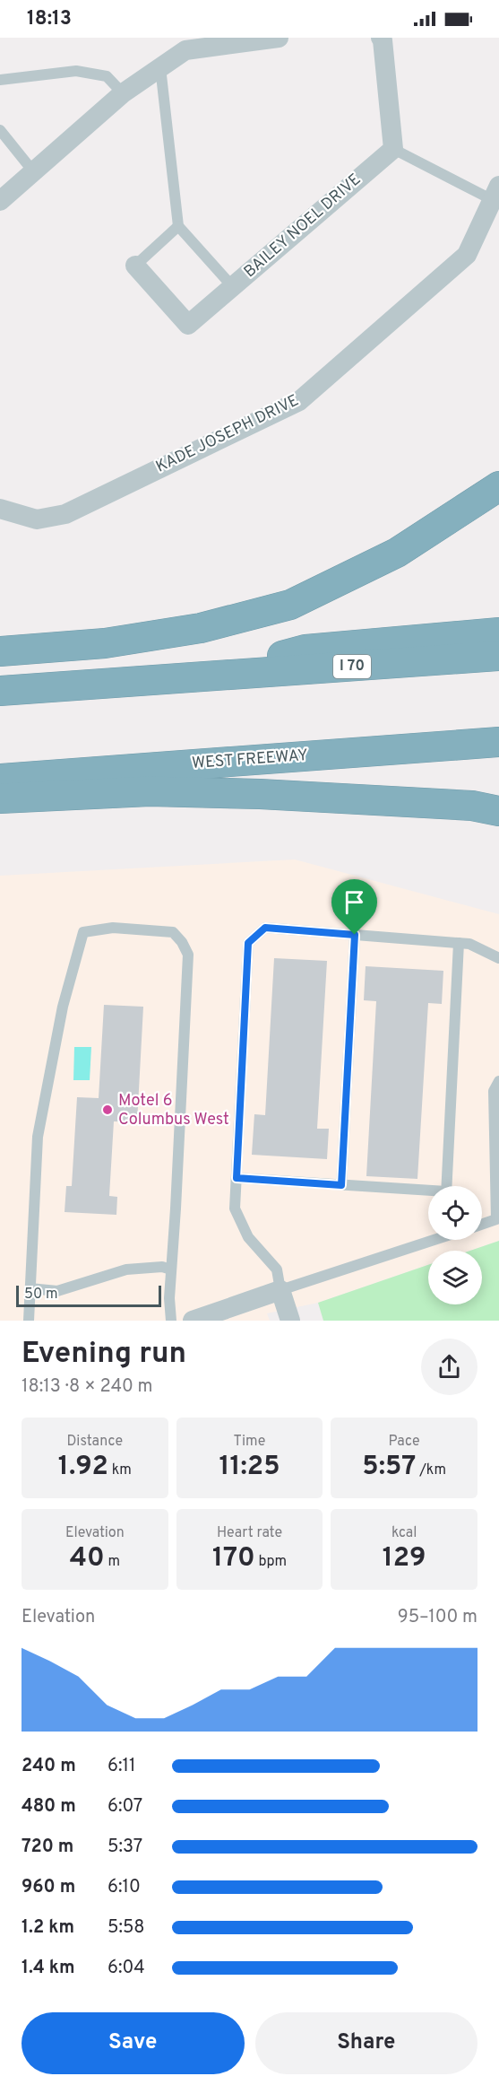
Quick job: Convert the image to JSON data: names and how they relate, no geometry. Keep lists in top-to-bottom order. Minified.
{"streets":{"highway":["I 70","WEST FREEWAY"],"street":["BAILEY NOEL DRIVE","KADE JOSEPH DRIVE"]},"places":["Motel 6 Columbus West"],"scale_bar":"50 m","page":{"status":"18:13","scale":"50 m","heading":["Evening run","18:13 · 8 × 240 m"],"stats":[["Distance","1.92 km"],["Time","11:25"],["Pace","5:57 /km"],["Elevation","40 m"],["Heart rate","170 bpm"],["kcal","129"]],"chart":["Elevation","95–100 m"],"list":[{"name":"240 m","note":"6:11"},{"name":"480 m","note":"6:07"},{"name":"720 m","note":"5:37"},{"name":"960 m","note":"6:10"},{"name":"1.2 km","note":"5:58"},{"name":"1.4 km","note":"6:04"}],"buttons":["Save","Share"]}}
